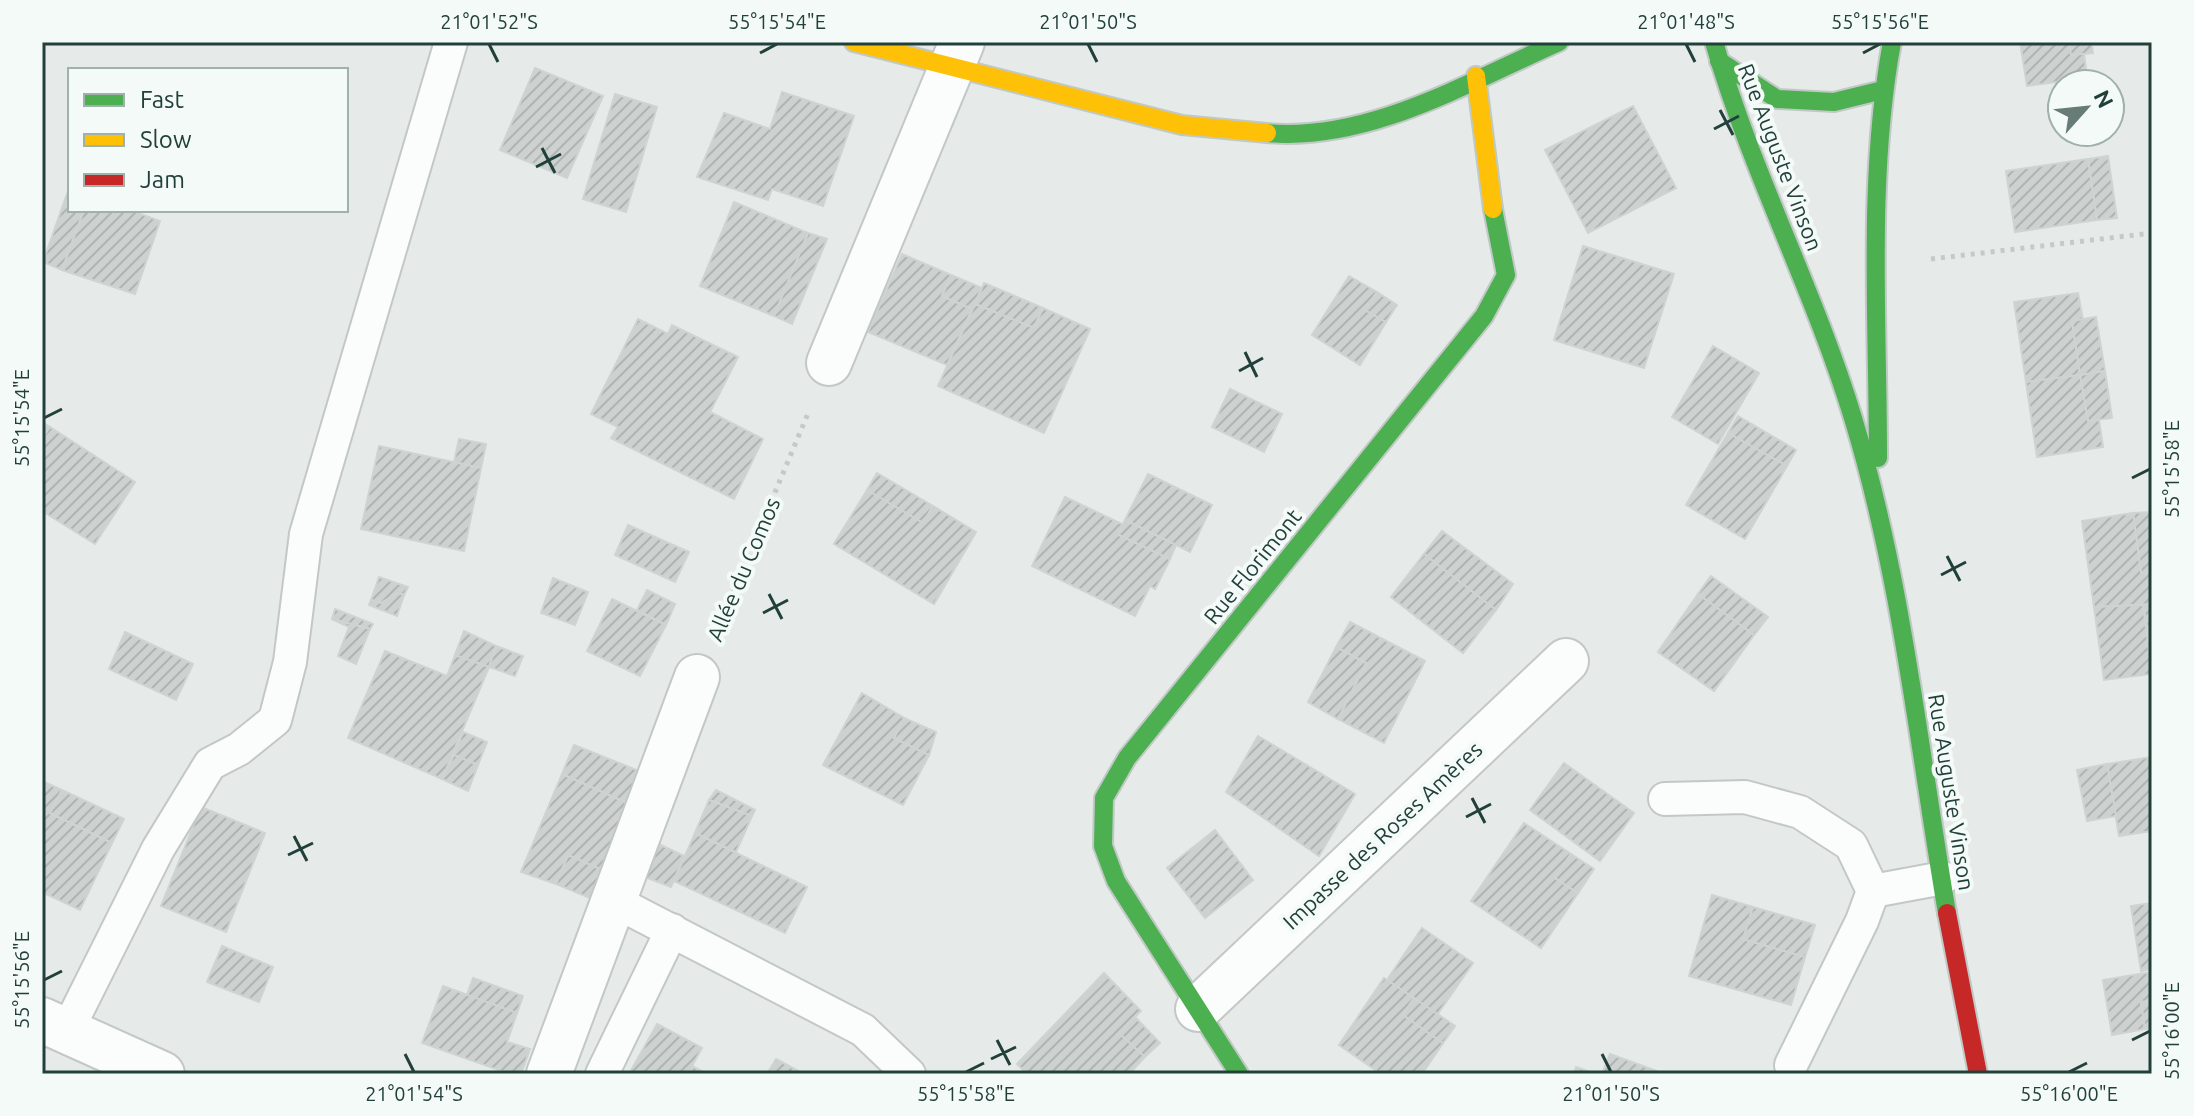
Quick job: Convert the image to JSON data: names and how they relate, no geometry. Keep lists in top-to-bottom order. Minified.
{"streets":{"street":["Rue Auguste Vinson","Rue Florimont","Impasse des Roses Amères"],"path":["Allée du Comos"]},"crossings":[["Rue Florimont","Impasse des Roses Amères"]],"legend":["Fast","Slow","Jam"],"north":"top right","coordinates":["21°01'52\"S","55°15'54\"E","21°01'50\"S","21°01'48\"S","55°15'56\"E","55°15'58\"E","55°16'00\"E","21°01'54\"S"]}
